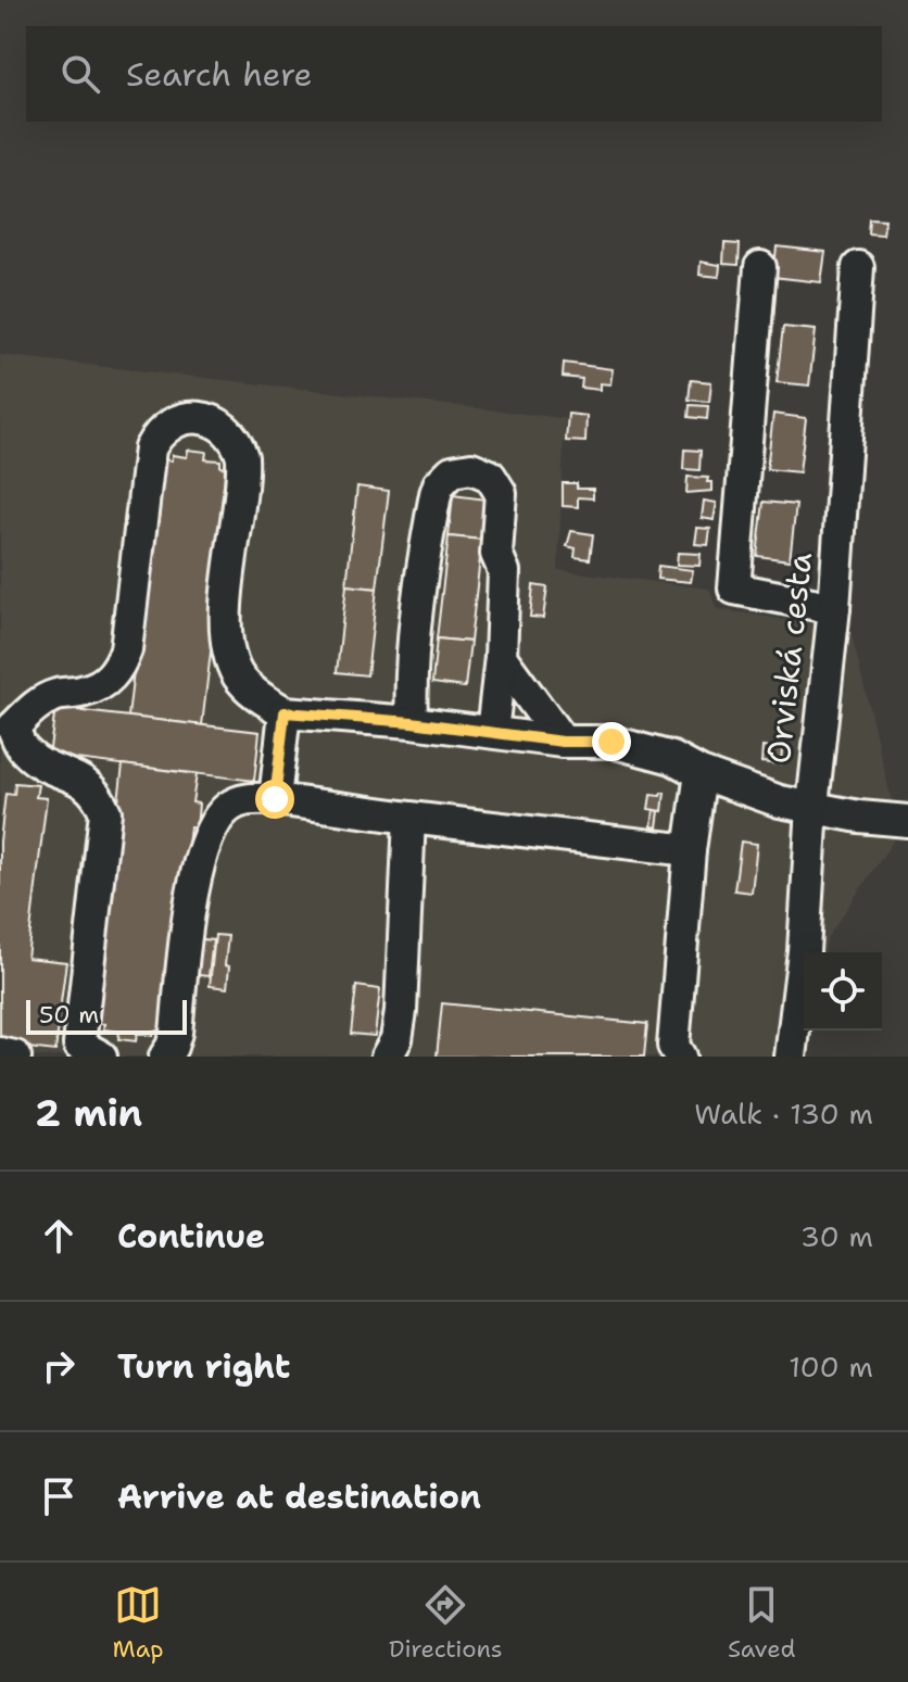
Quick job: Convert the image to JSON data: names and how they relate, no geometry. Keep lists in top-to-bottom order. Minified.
{"streets":{"street":["Orviská cesta"]},"scale_bar":"50 m","page":{"search":"Search here","scale":"50 m","heading":["2 min","Walk · 130 m"],"list":[["Continue","30 m"],["Turn right","100 m"],"Arrive at destination"],"nav":["Map","Directions","Saved"]}}
